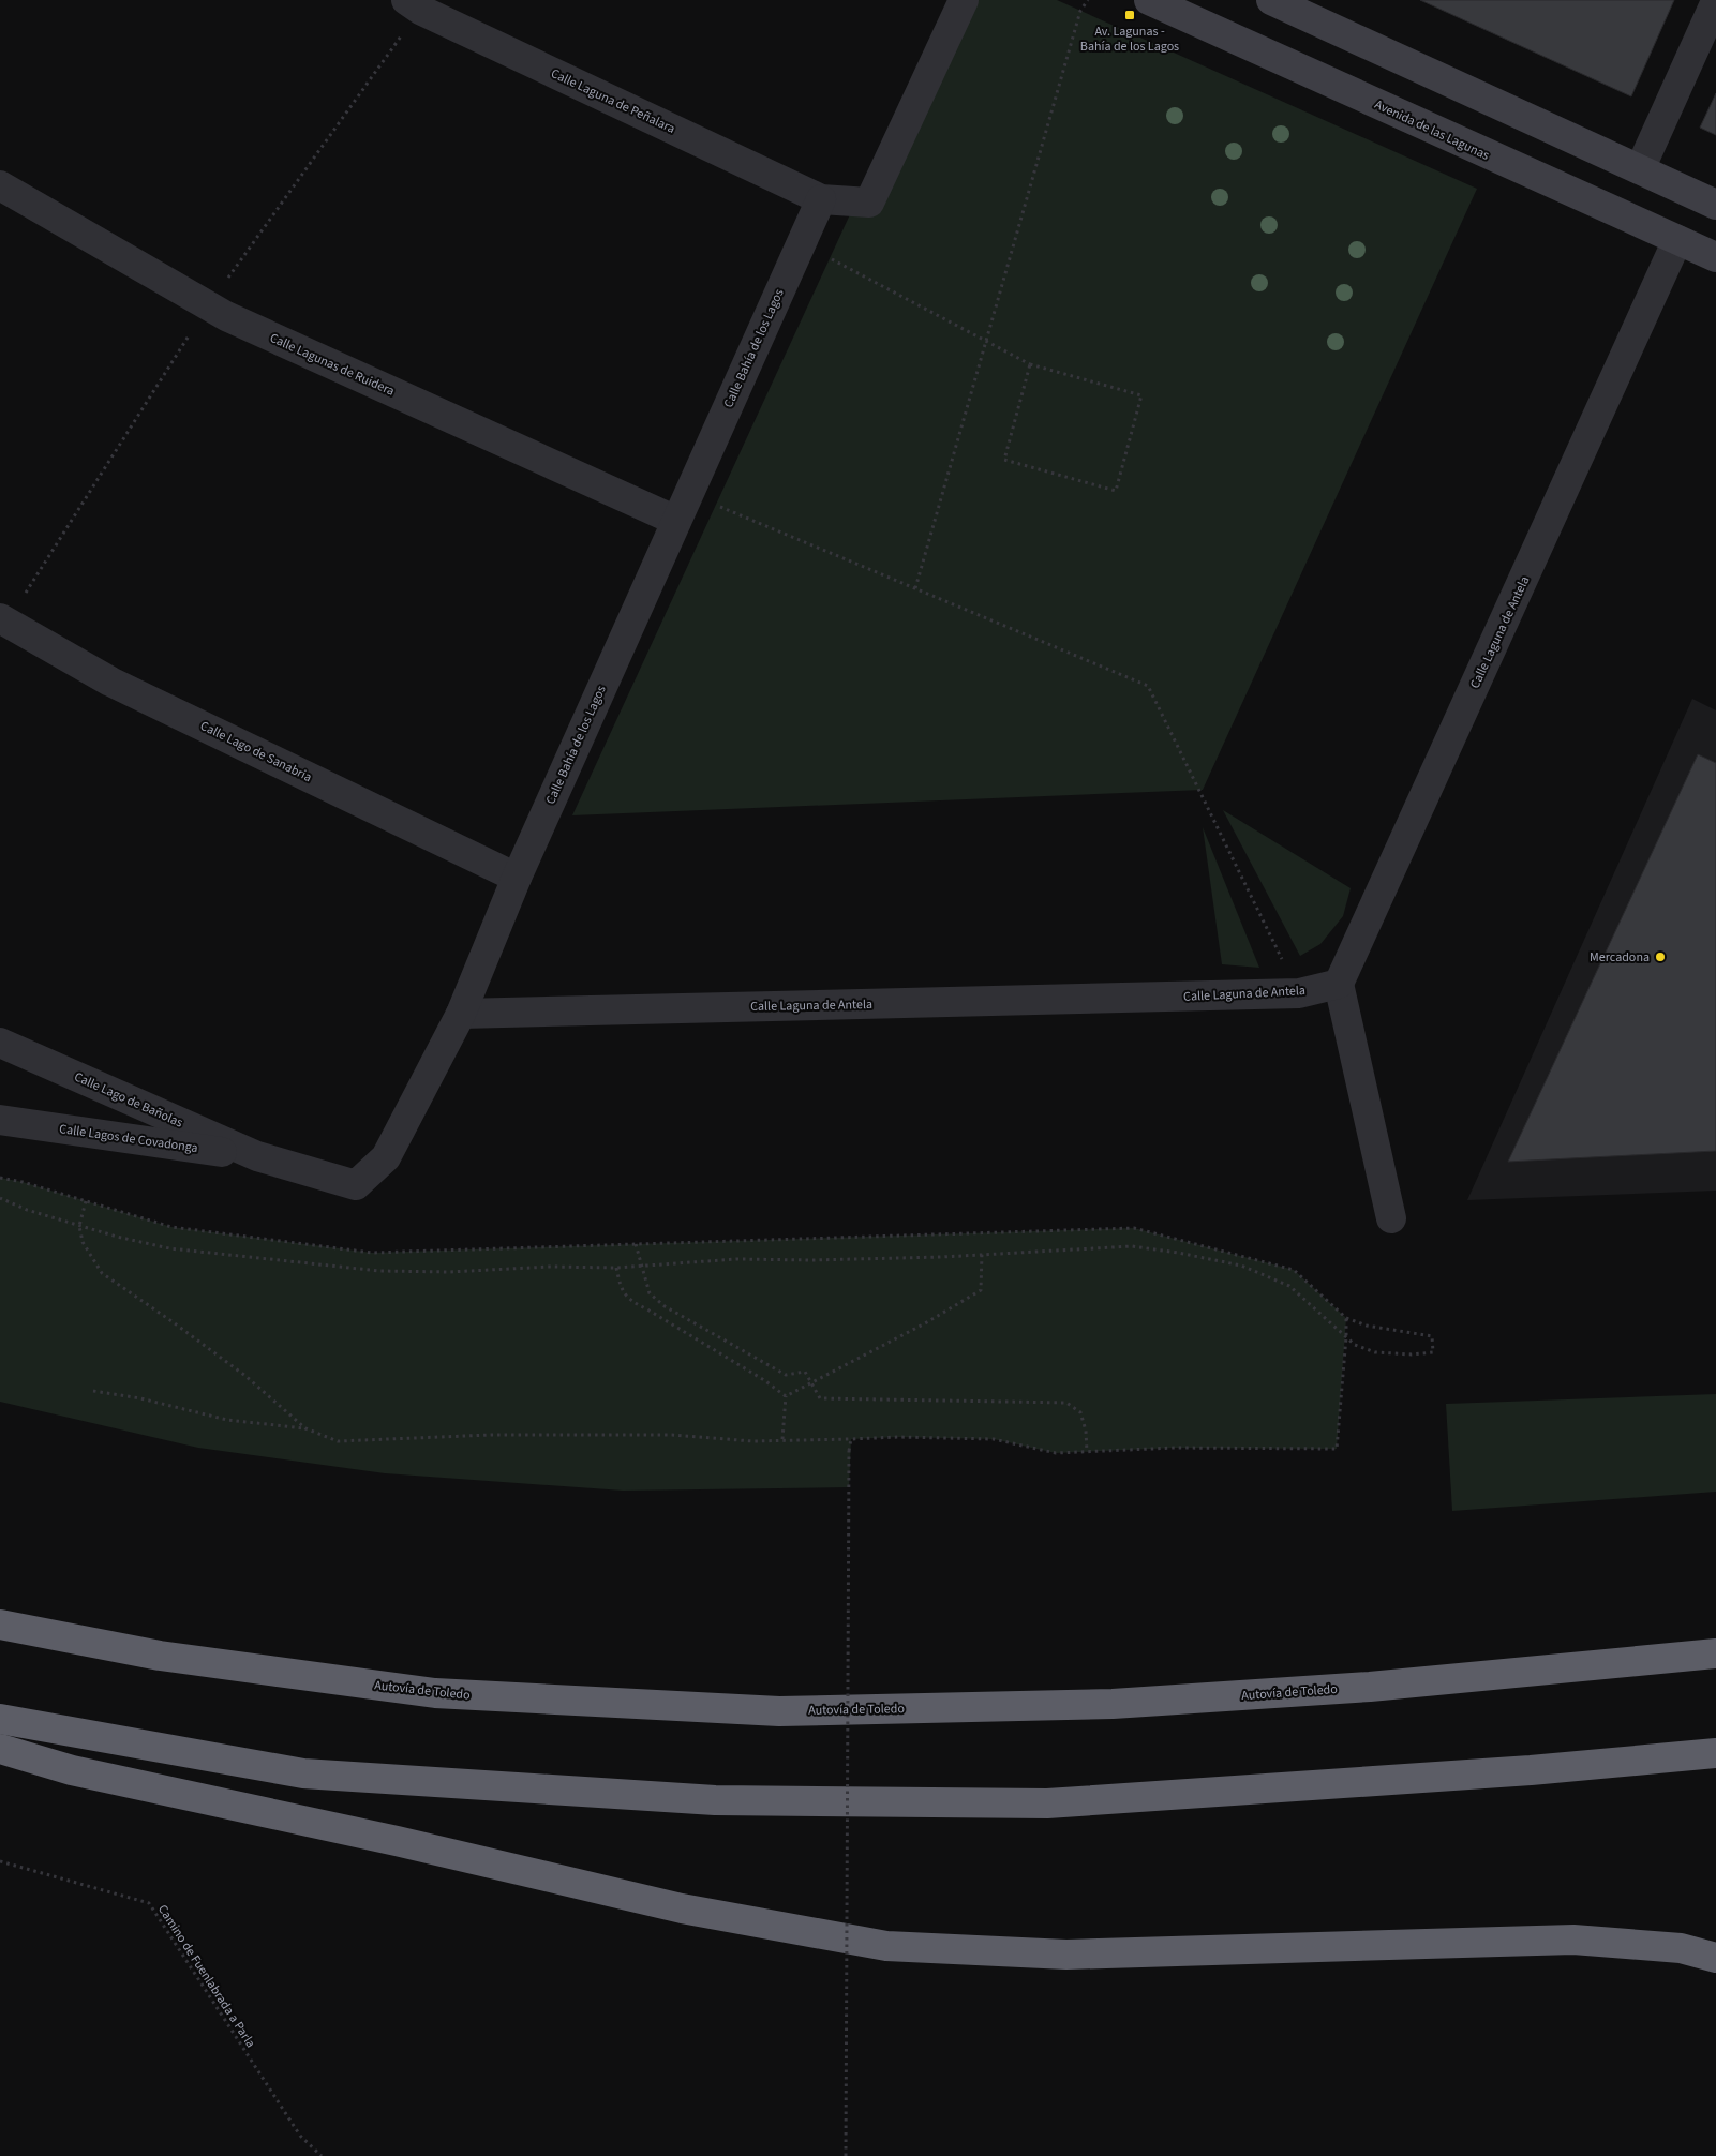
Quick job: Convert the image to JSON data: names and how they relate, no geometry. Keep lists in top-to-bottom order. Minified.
{"streets":{"highway":["Autovía de Toledo"],"main road":["Avenida de las Lagunas"],"street":["Calle Laguna de Peñalara","Calle Bahía de los Lagos","Calle Lagunas de Ruidera","Calle Laguna de Antela","Calle Lago de Sanabria","Calle Lago de Bañolas","Calle Lagos de Covadonga"],"path":["Camino de Fuenlabrada a Parla"]},"crossings":[["Calle Laguna de Peñalara","Calle Bahía de los Lagos"],["Avenida de las Lagunas","Calle Laguna de Antela"],["Calle Bahía de los Lagos","Calle Lagunas de Ruidera"],["Calle Bahía de los Lagos","Calle Laguna de Antela"],["Calle Bahía de los Lagos","Calle Lago de Sanabria"],["Calle Bahía de los Lagos","Calle Lago de Bañolas"],["Calle Bahía de los Lagos","Calle Lagos de Covadonga"],["Calle Lago de Bañolas","Calle Lagos de Covadonga"]],"places":{"transit":["Av. Lagunas - Bahía de los Lagos"],"other":["Mercadona"]}}
